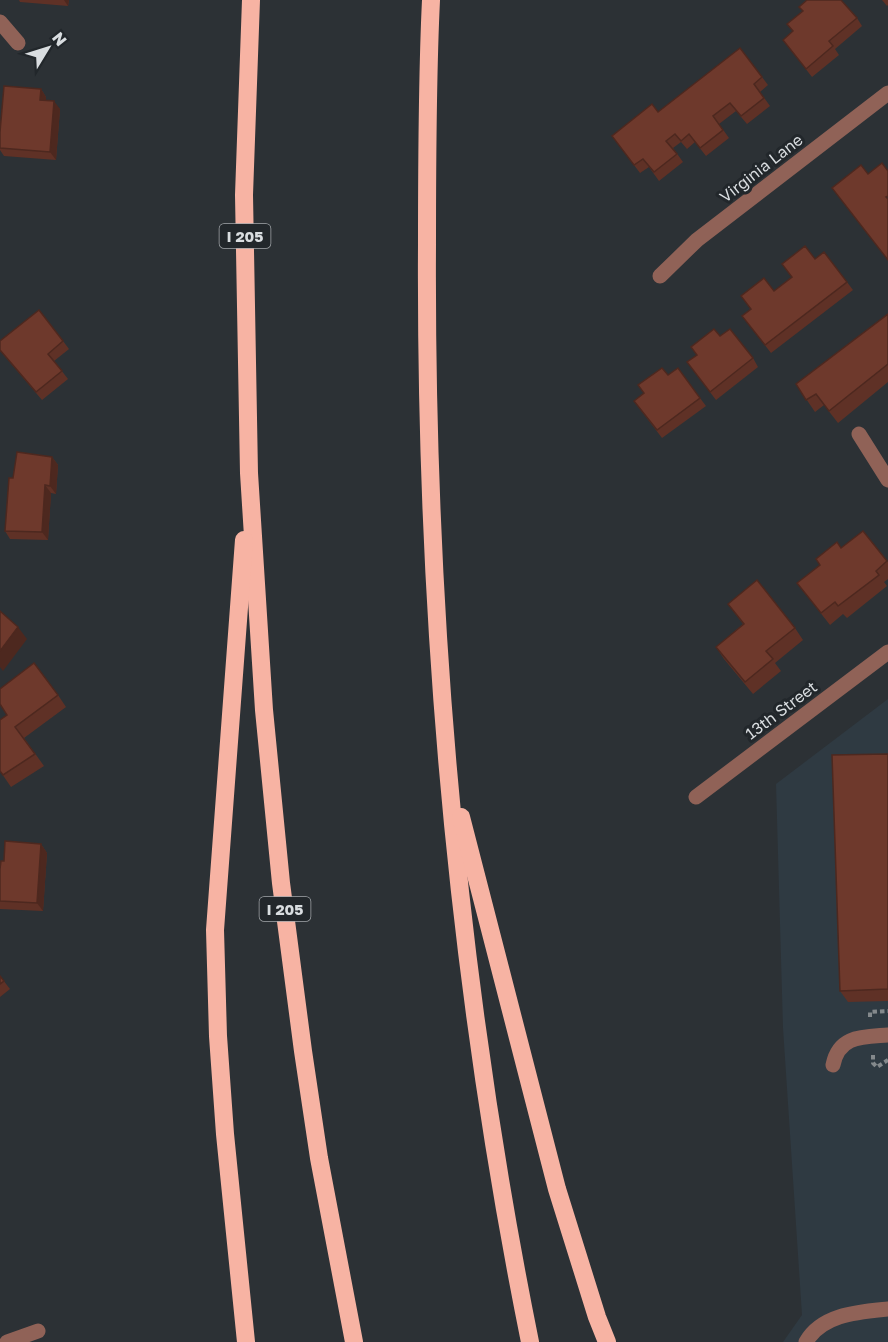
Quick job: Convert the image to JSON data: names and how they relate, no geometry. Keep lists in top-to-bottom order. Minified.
{"streets":{"highway":["I 205"],"street":["Virginia Lane","13th Street"]},"north":"top right"}
